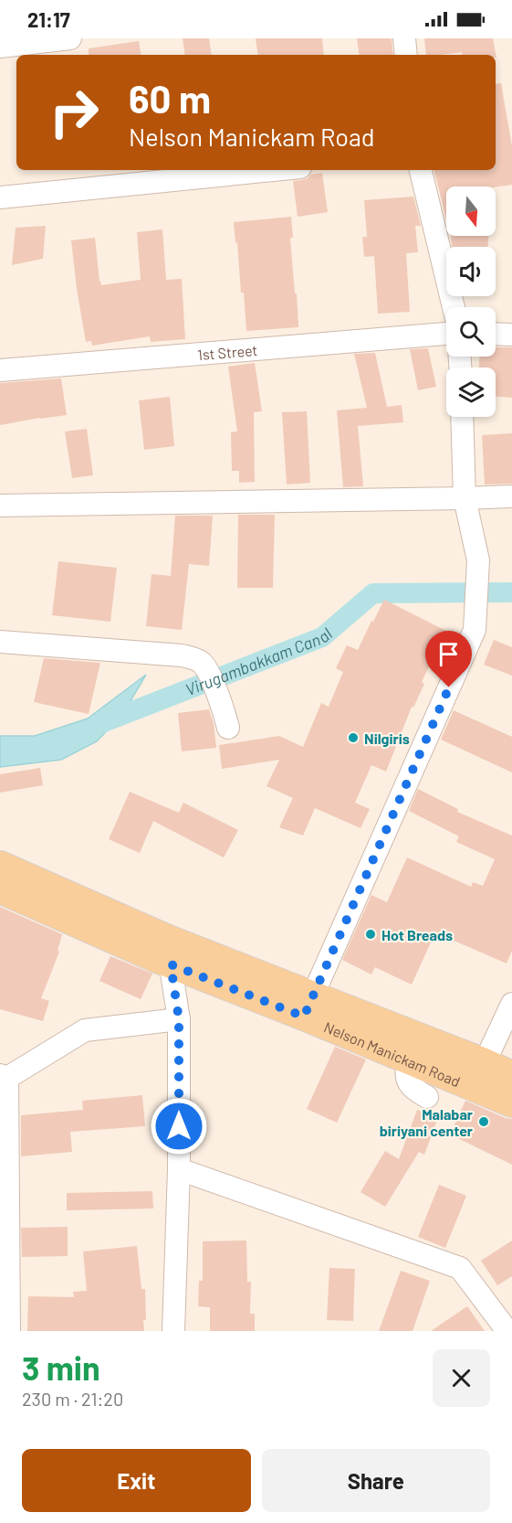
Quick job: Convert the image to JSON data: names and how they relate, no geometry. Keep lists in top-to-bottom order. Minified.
{"streets":{"main road":["Nelson Manickam Road"],"street":["1st Street"]},"water":["Virugambakkam Canal"],"places":["Nilgiris","Hot Breads","Malabar biriyani center"],"north":"bottom","page":{"status":"21:17","turn":["60 m","Nelson Manickam Road"],"heading":["3 min","230 m · 21:20"],"buttons":["Exit","Share"]}}
